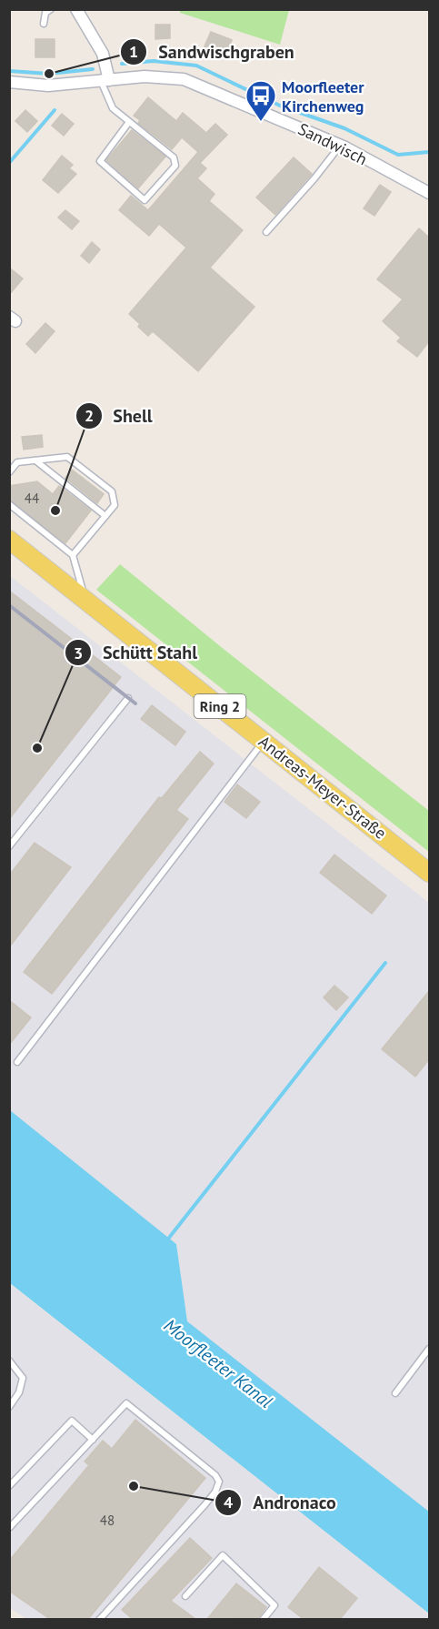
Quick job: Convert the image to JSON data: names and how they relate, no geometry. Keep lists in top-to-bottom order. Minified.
{"streets":{"main road":["Ring 2","Andreas-Meyer-Straße"],"street":["Sandwisch"]},"water":["Moorfleeter Kanal"],"places":{"other":["Sandwischgraben","Shell","Schütt Stahl","Andronaco"],"bus stop":["Moorfleeter Kirchenweg"]},"house_numbers":["44","48"]}
